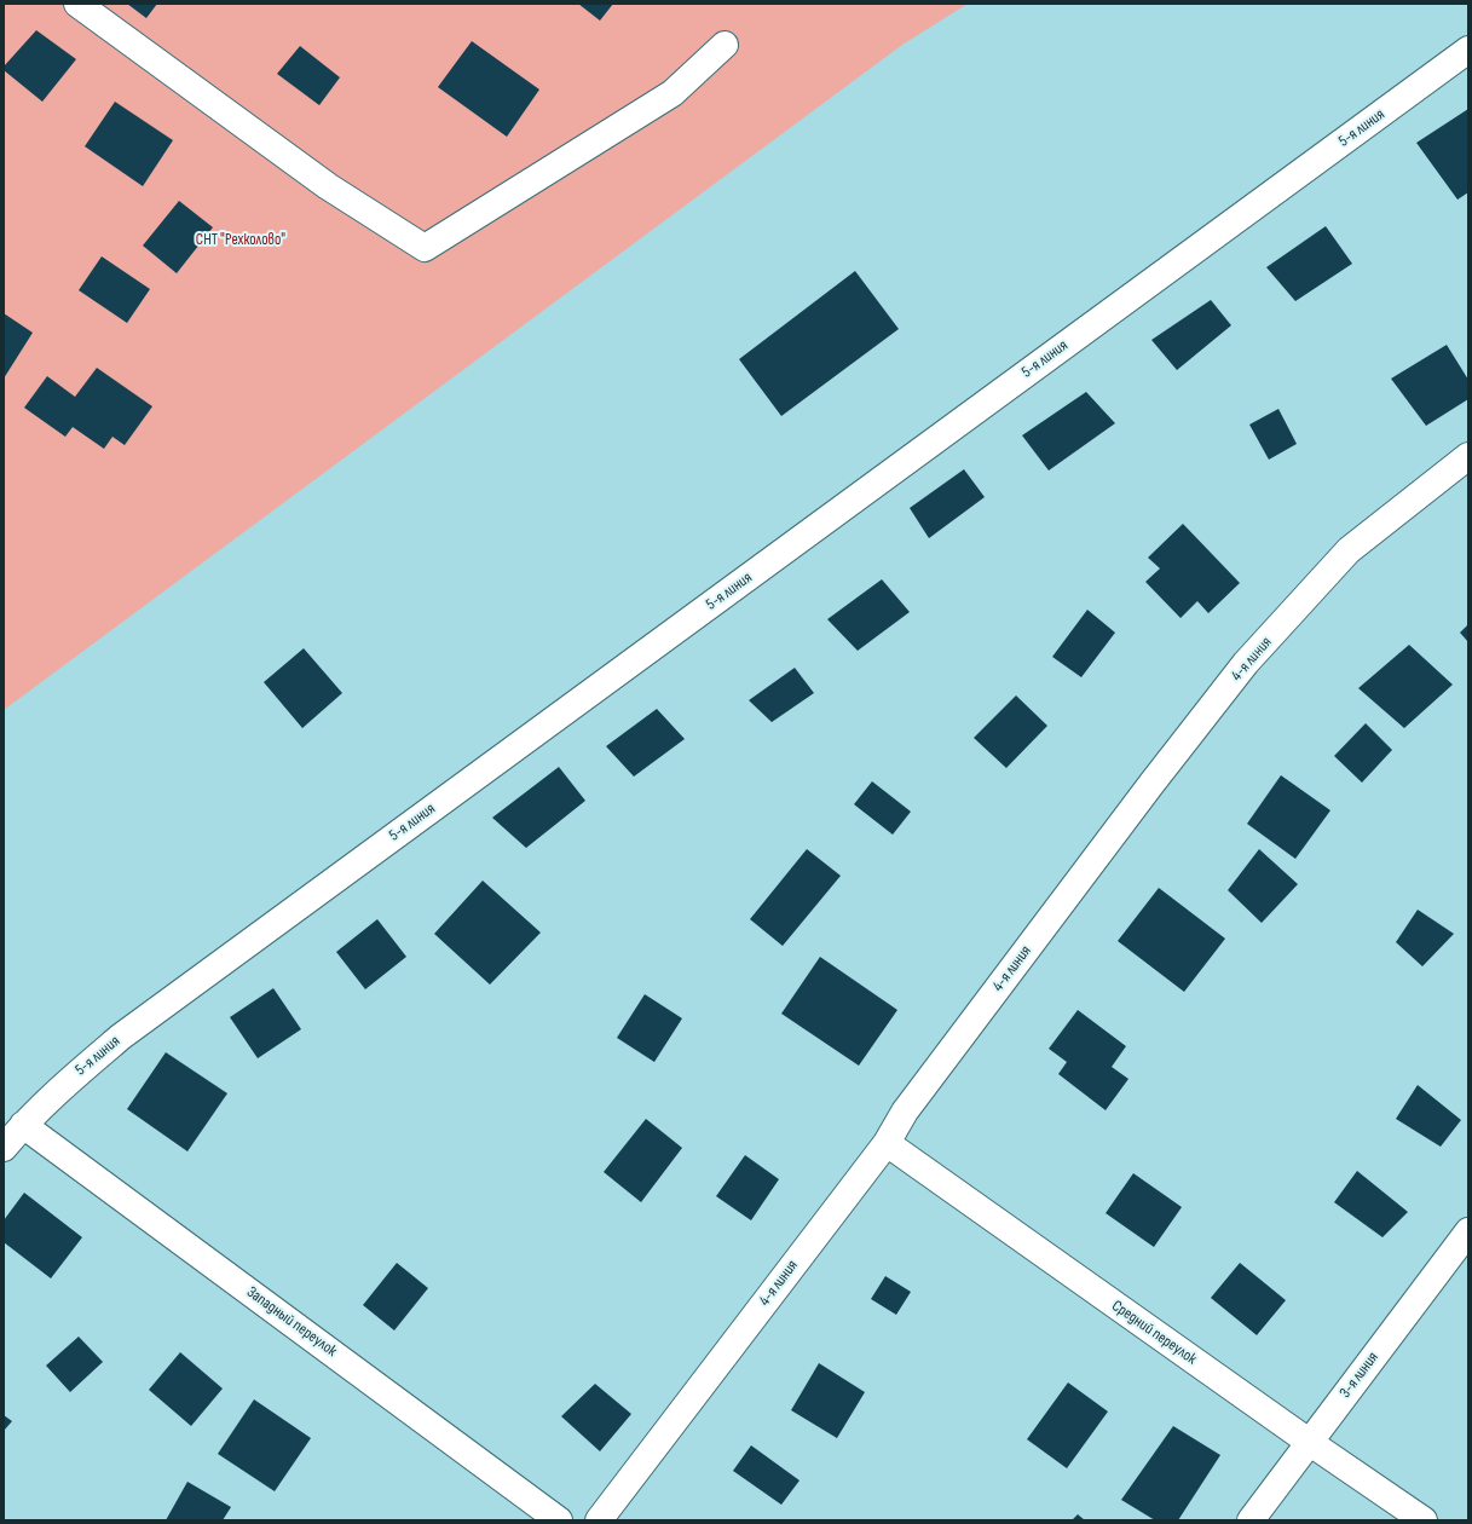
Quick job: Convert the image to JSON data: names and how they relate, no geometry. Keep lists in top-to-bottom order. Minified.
{"streets":{"street":["5-я линия","4-я линия","Западный переулок","Средний переулок","3-я линия"]},"crossings":[["5-я линия","Западный переулок"],["4-я линия","Средний переулок"],["Средний переулок","3-я линия"]],"parks":["СНТ \"Рехколово\""]}
